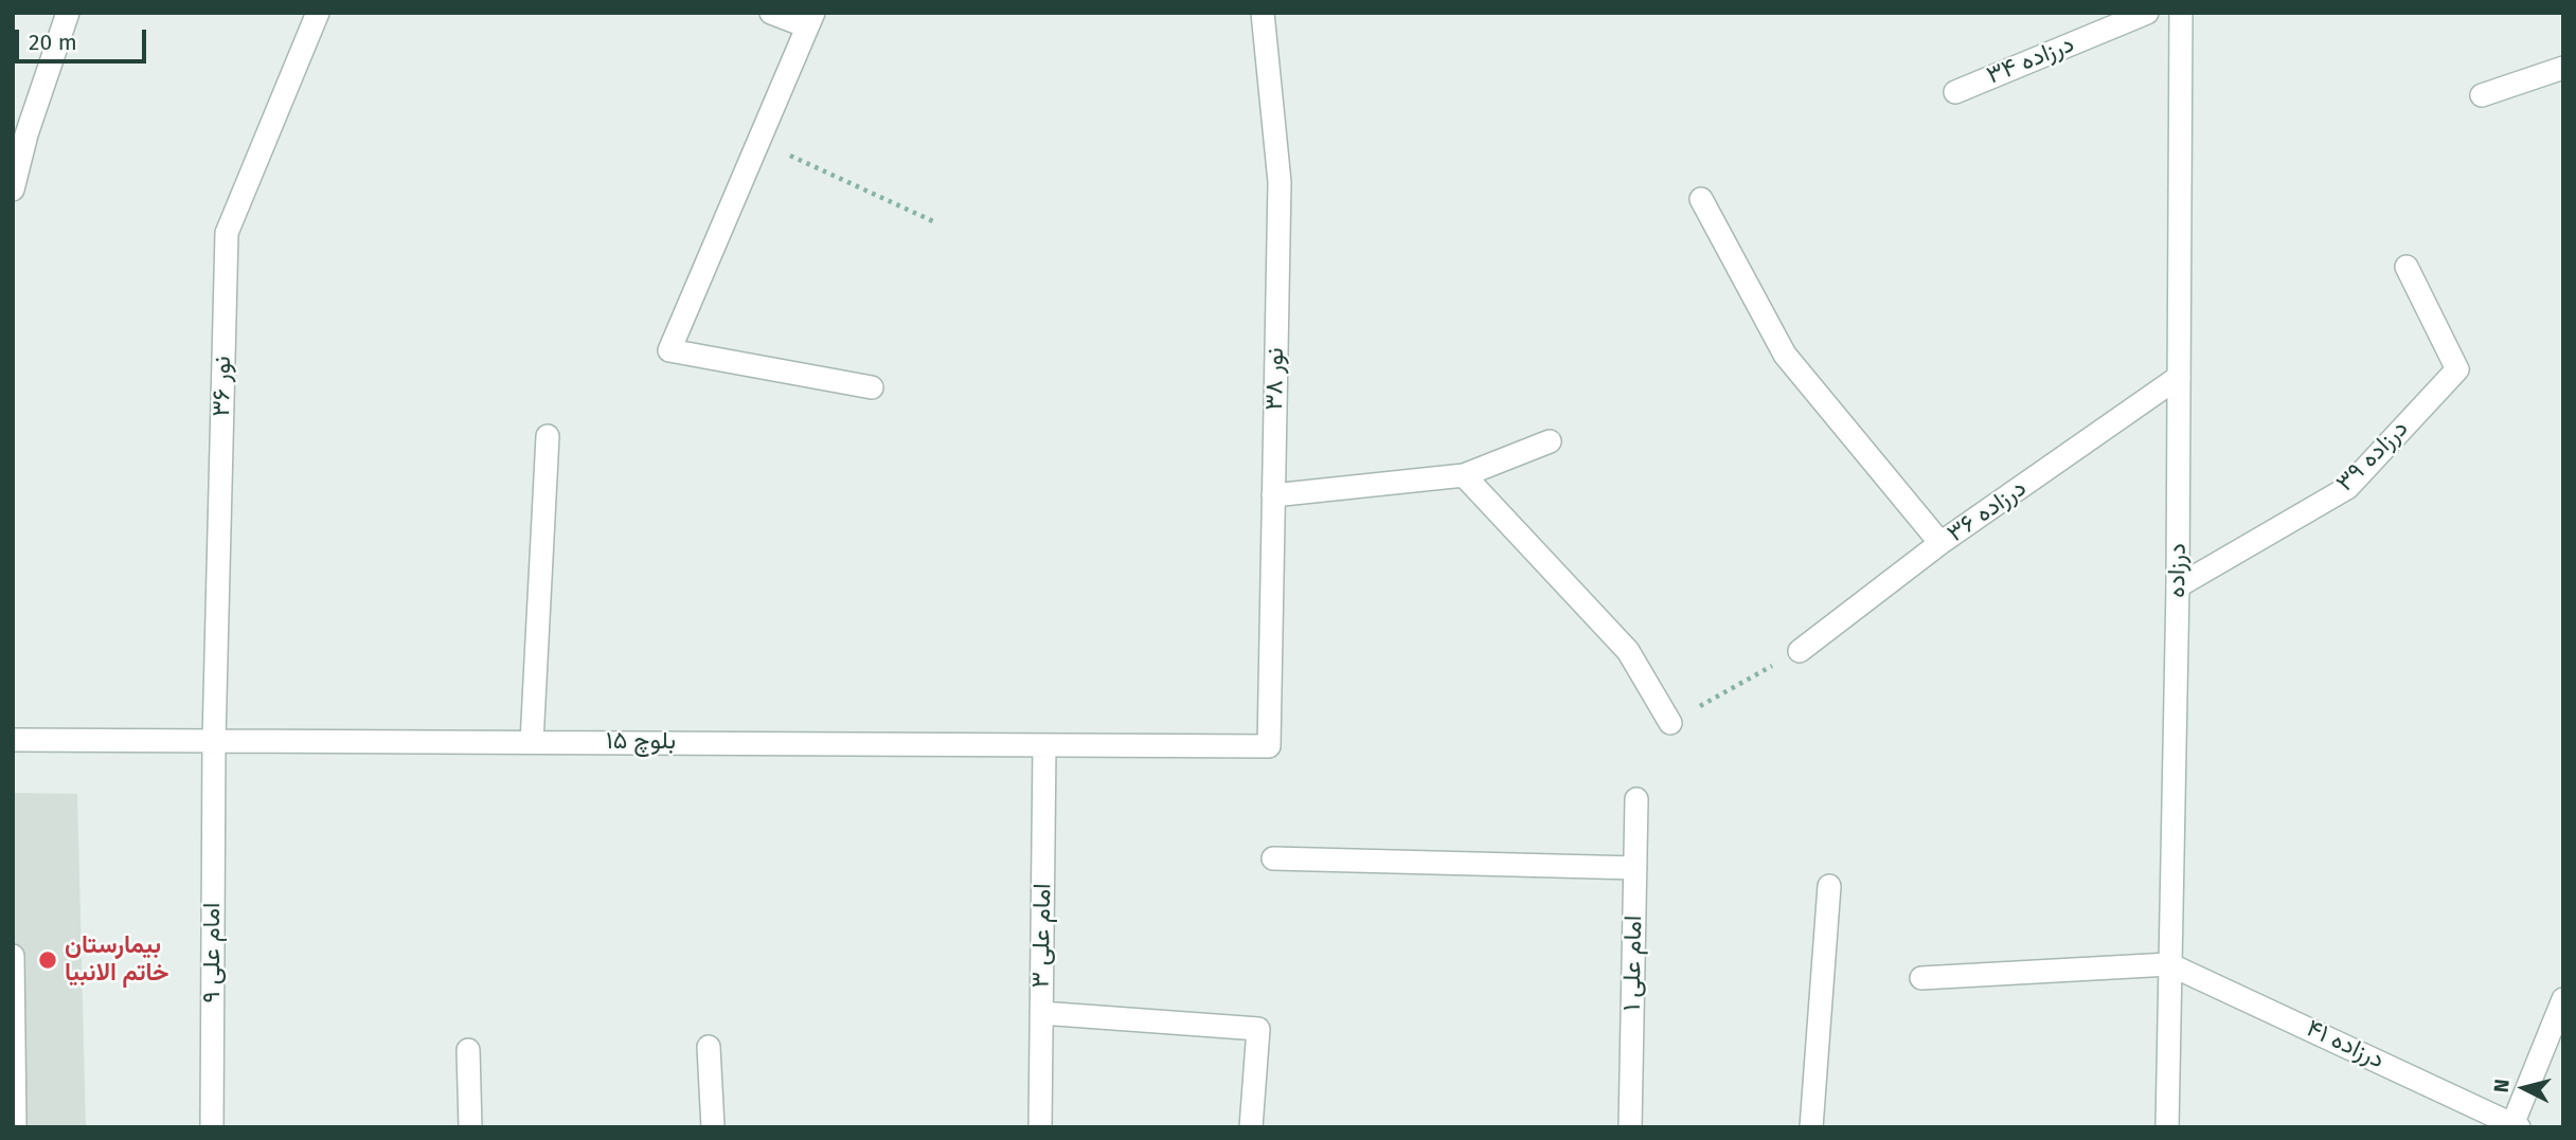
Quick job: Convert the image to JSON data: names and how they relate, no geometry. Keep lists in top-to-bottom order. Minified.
{"streets":{"street":["درزاده ۳۴","نور ۳۸","نور ۳۶","درزاده ۳۹","درزاده ۳۶","درزاده","بلوچ ۱۵","امام علی ۳","امام علی ۹","امام علی ۱","درزاده ۴۱"]},"crossings":[["نور ۳۸","بلوچ ۱۵"],["نور ۳۶","بلوچ ۱۵"],["نور ۳۶","امام علی ۹"],["درزاده ۳۹","درزاده"],["درزاده ۳۶","درزاده"],["درزاده","درزاده ۴۱"],["بلوچ ۱۵","امام علی ۳"]],"places":["بیمارستان خاتم الانبیا"],"scale_bar":"20 m","north":"left"}
